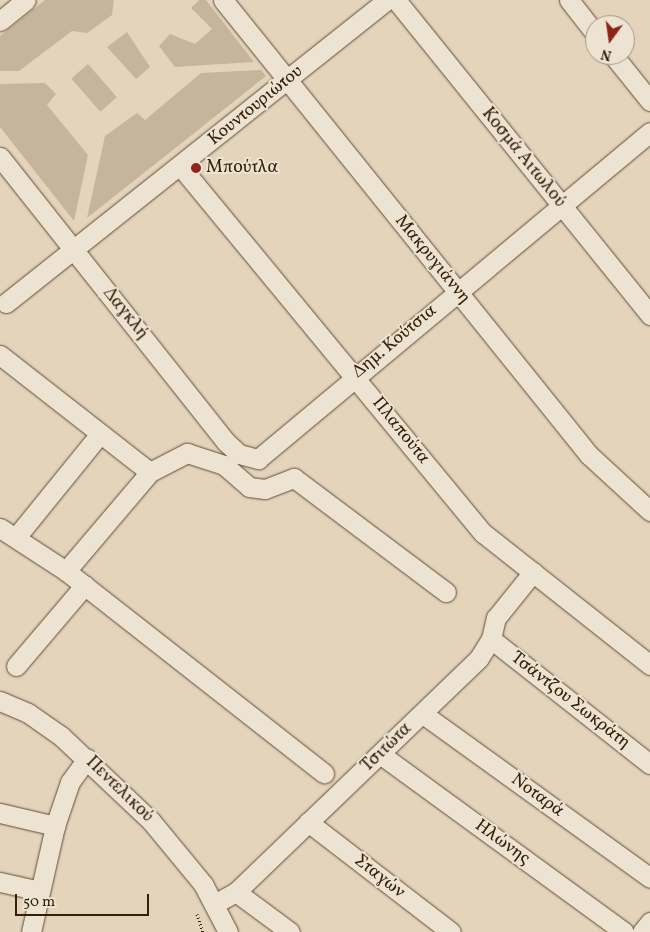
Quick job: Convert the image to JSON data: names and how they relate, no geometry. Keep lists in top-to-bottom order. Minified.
{"streets":{"street":["Κουντουριώτου","Κοσμά Αιτωλού","Μακρυγιάννη","Δαγκλή","Δημ. Κούτσια","Πλαπούτα","Τσάντζου Σωκράτη","Τσιτώτα","Πεντελικού","Νοταρά","Ηλώνης","Σταγών"]},"crossings":[["Κουντουριώτου","Μακρυγιάννη"],["Κουντουριώτου","Δαγκλή"],["Κουντουριώτου","Πλαπούτα"],["Κοσμά Αιτωλού","Δημ. Κούτσια"],["Μακρυγιάννη","Δημ. Κούτσια"],["Δαγκλή","Δημ. Κούτσια"],["Δημ. Κούτσια","Πλαπούτα"],["Πλαπούτα","Τσιτώτα"],["Τσάντζου Σωκράτη","Τσιτώτα"],["Τσιτώτα","Πεντελικού"],["Τσιτώτα","Νοταρά"],["Τσιτώτα","Ηλώνης"],["Τσιτώτα","Σταγών"]],"places":["Μπούτλα"],"scale_bar":"50 m","north":"bottom"}
